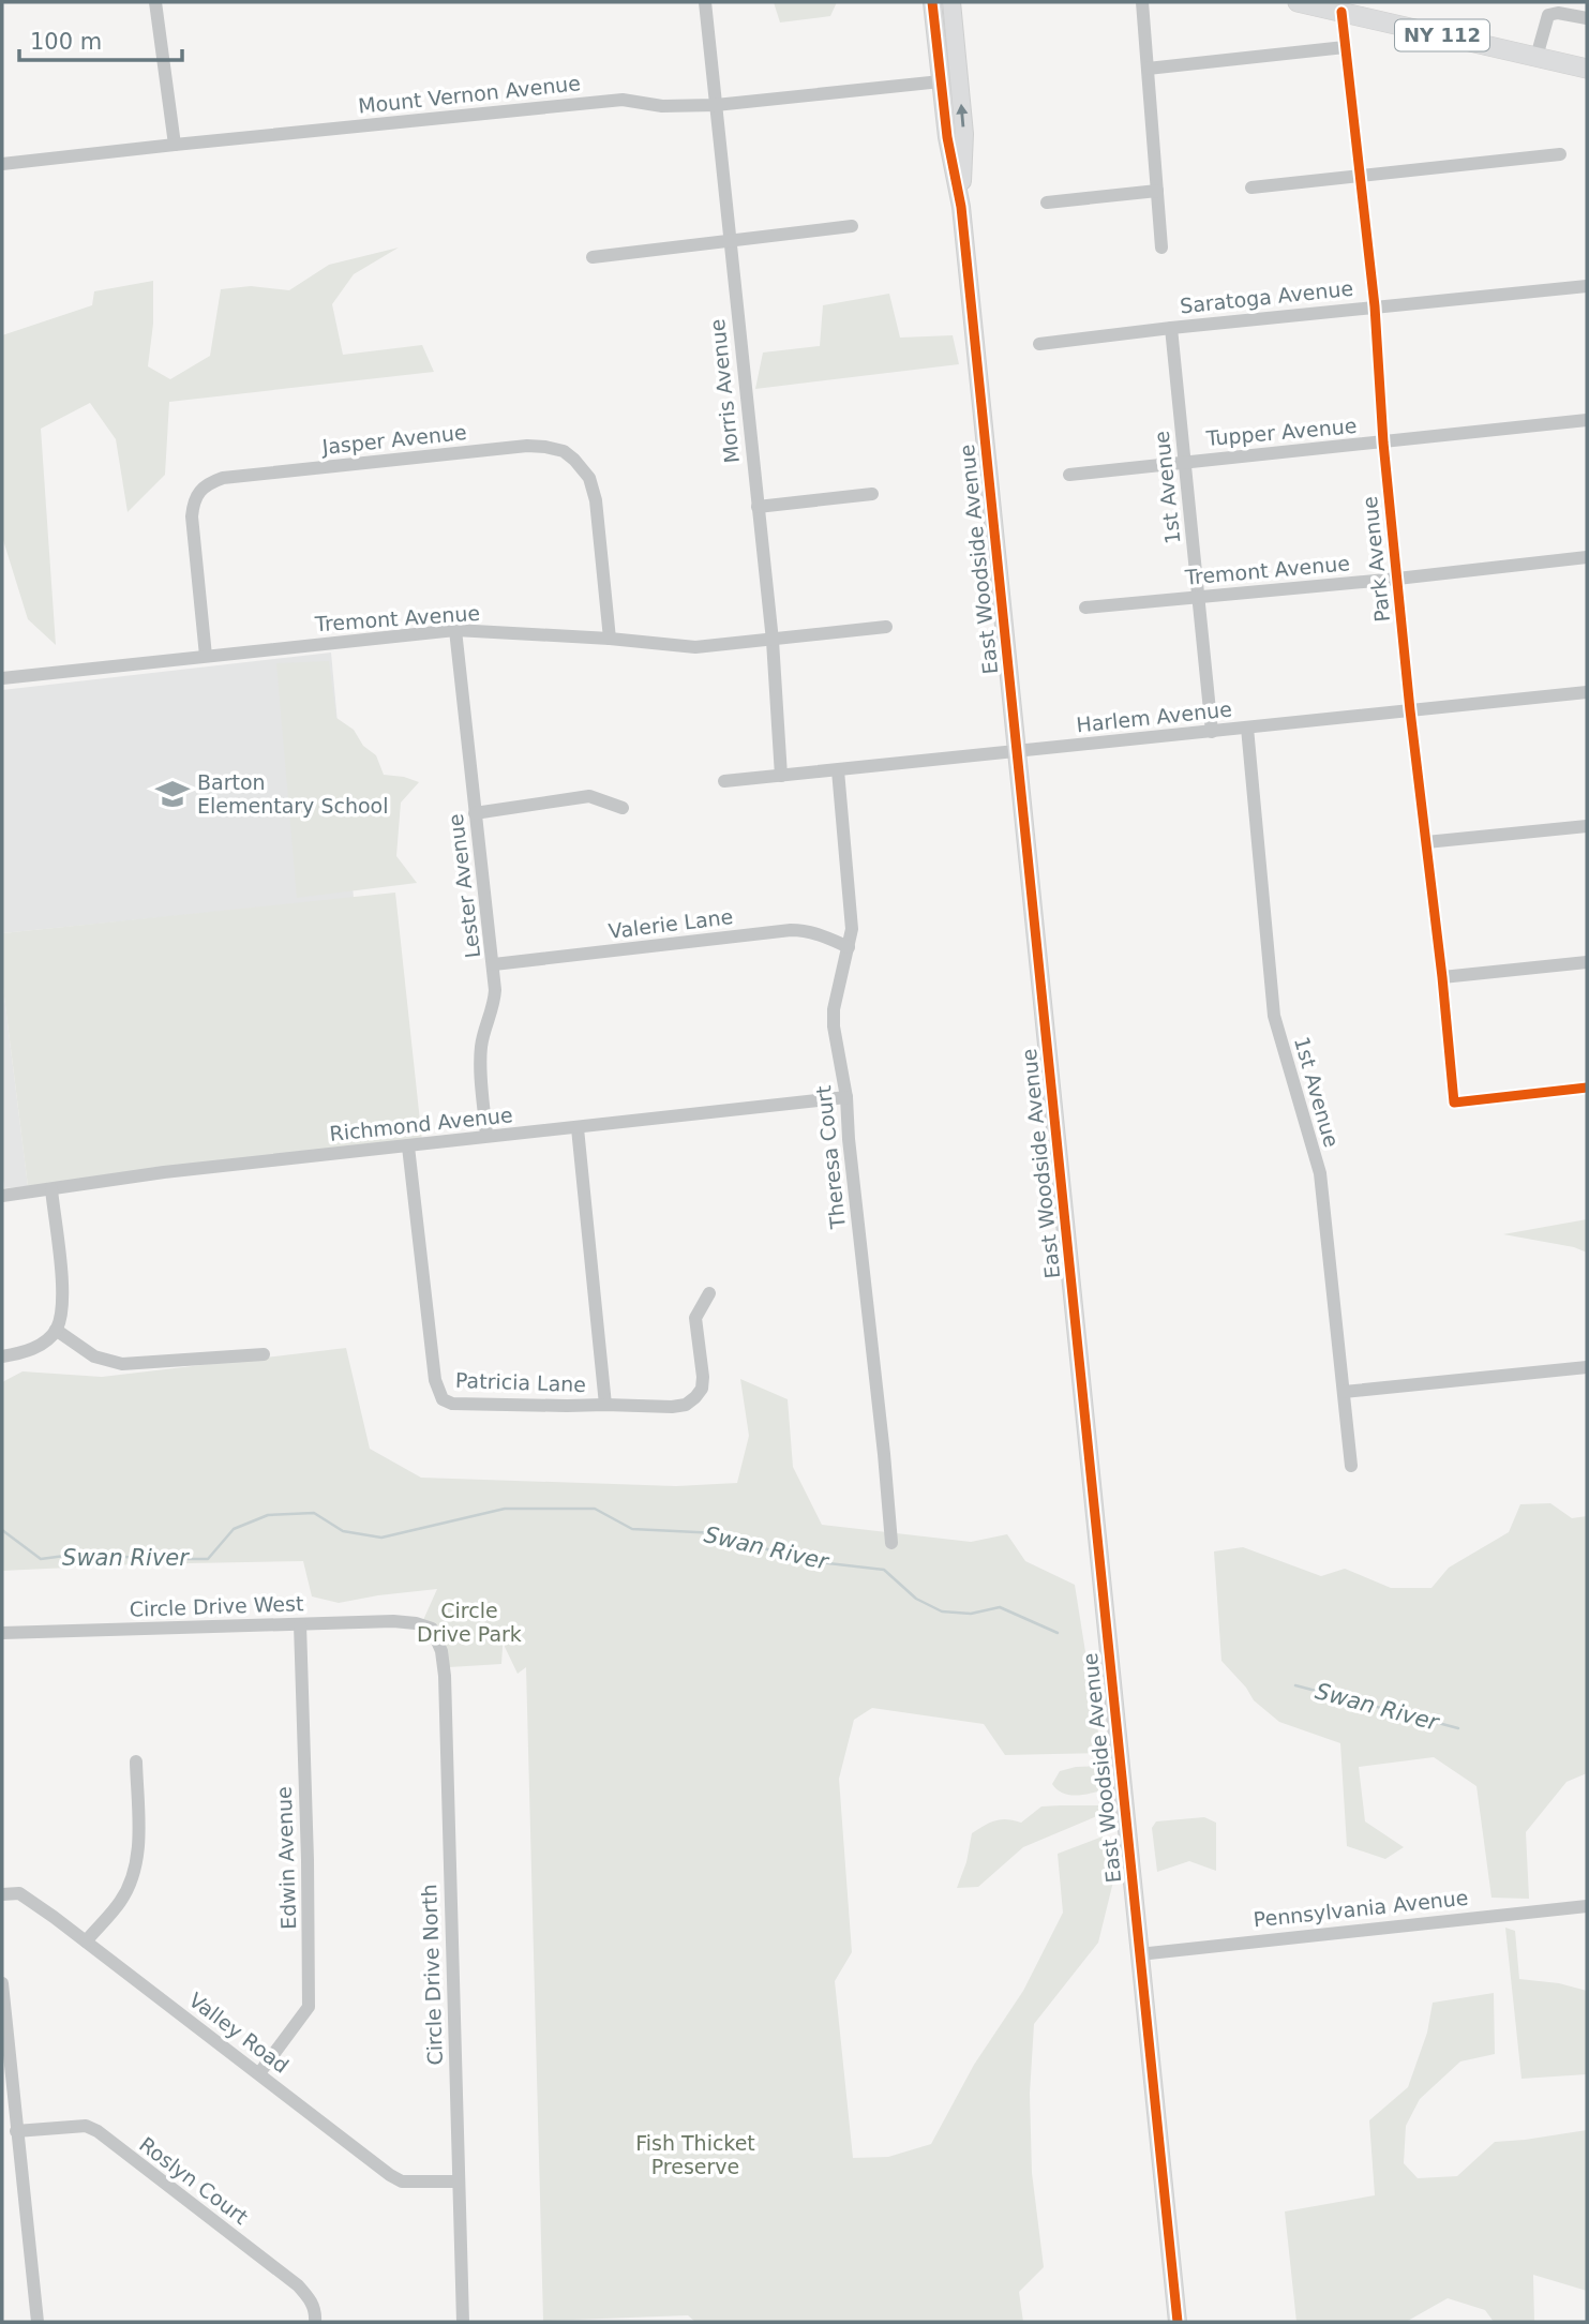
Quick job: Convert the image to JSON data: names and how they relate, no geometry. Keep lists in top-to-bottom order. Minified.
{"streets":{"main road":["NY 112","East Woodside Avenue"],"street":["Mount Vernon Avenue","Saratoga Avenue","Morris Avenue","Tupper Avenue","Jasper Avenue","1st Avenue","Park Avenue","Tremont Avenue","Harlem Avenue","Lester Avenue","Valerie Lane","Richmond Avenue","Theresa Court","Patricia Lane","Circle Drive West","Edwin Avenue","Pennsylvania Avenue","Circle Drive North","Valley Road","Roslyn Court"]},"crossings":[["NY 112","Park Avenue"],["Mount Vernon Avenue","Morris Avenue"],["Mount Vernon Avenue","East Woodside Avenue"],["Saratoga Avenue","1st Avenue"],["Saratoga Avenue","Park Avenue"],["Morris Avenue","Tremont Avenue"],["Morris Avenue","Harlem Avenue"],["Tupper Avenue","1st Avenue"],["Tupper Avenue","Park Avenue"],["Jasper Avenue","Tremont Avenue"],["1st Avenue","Tremont Avenue"],["1st Avenue","Harlem Avenue"],["East Woodside Avenue","Harlem Avenue"],["East Woodside Avenue","Pennsylvania Avenue"],["Park Avenue","Tremont Avenue"],["Park Avenue","Harlem Avenue"],["Tremont Avenue","Lester Avenue"],["Harlem Avenue","Theresa Court"],["Lester Avenue","Valerie Lane"],["Lester Avenue","Richmond Avenue"],["Valerie Lane","Theresa Court"],["Richmond Avenue","Theresa Court"],["Richmond Avenue","Patricia Lane"],["Circle Drive West","Edwin Avenue"],["Circle Drive West","Circle Drive North"],["Edwin Avenue","Valley Road"],["Circle Drive North","Valley Road"]],"water":["Swan River"],"parks":["Circle Drive Park","Fish Thicket Preserve"],"places":{"school or university":["Barton Elementary School"]},"scale_bar":"100 m"}
